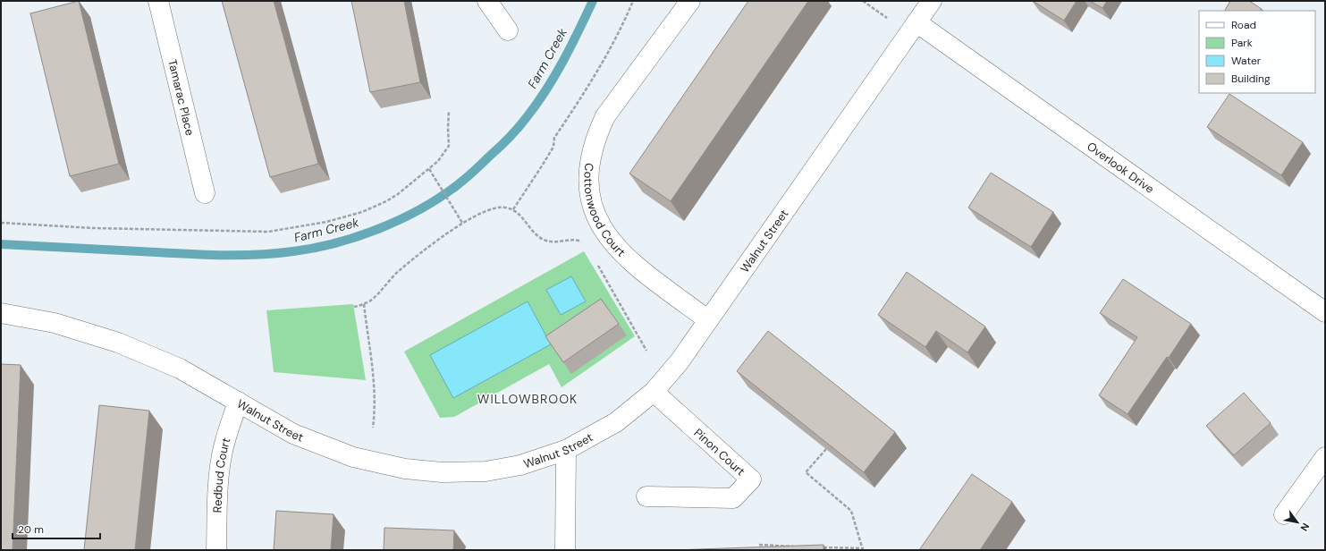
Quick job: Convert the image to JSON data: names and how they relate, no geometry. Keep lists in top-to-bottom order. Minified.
{"streets":{"street":["Tamarac Place","Overlook Drive","Cottonwood Court","Walnut Street","Pinon Court","Redbud Court"]},"crossings":[["Overlook Drive","Walnut Street"],["Cottonwood Court","Walnut Street"],["Walnut Street","Pinon Court"],["Walnut Street","Redbud Court"]],"districts":["WILLOWBROOK"],"water":["Farm Creek"],"legend":["Road","Park","Water","Building"],"scale_bar":"20 m","north":"bottom right"}
